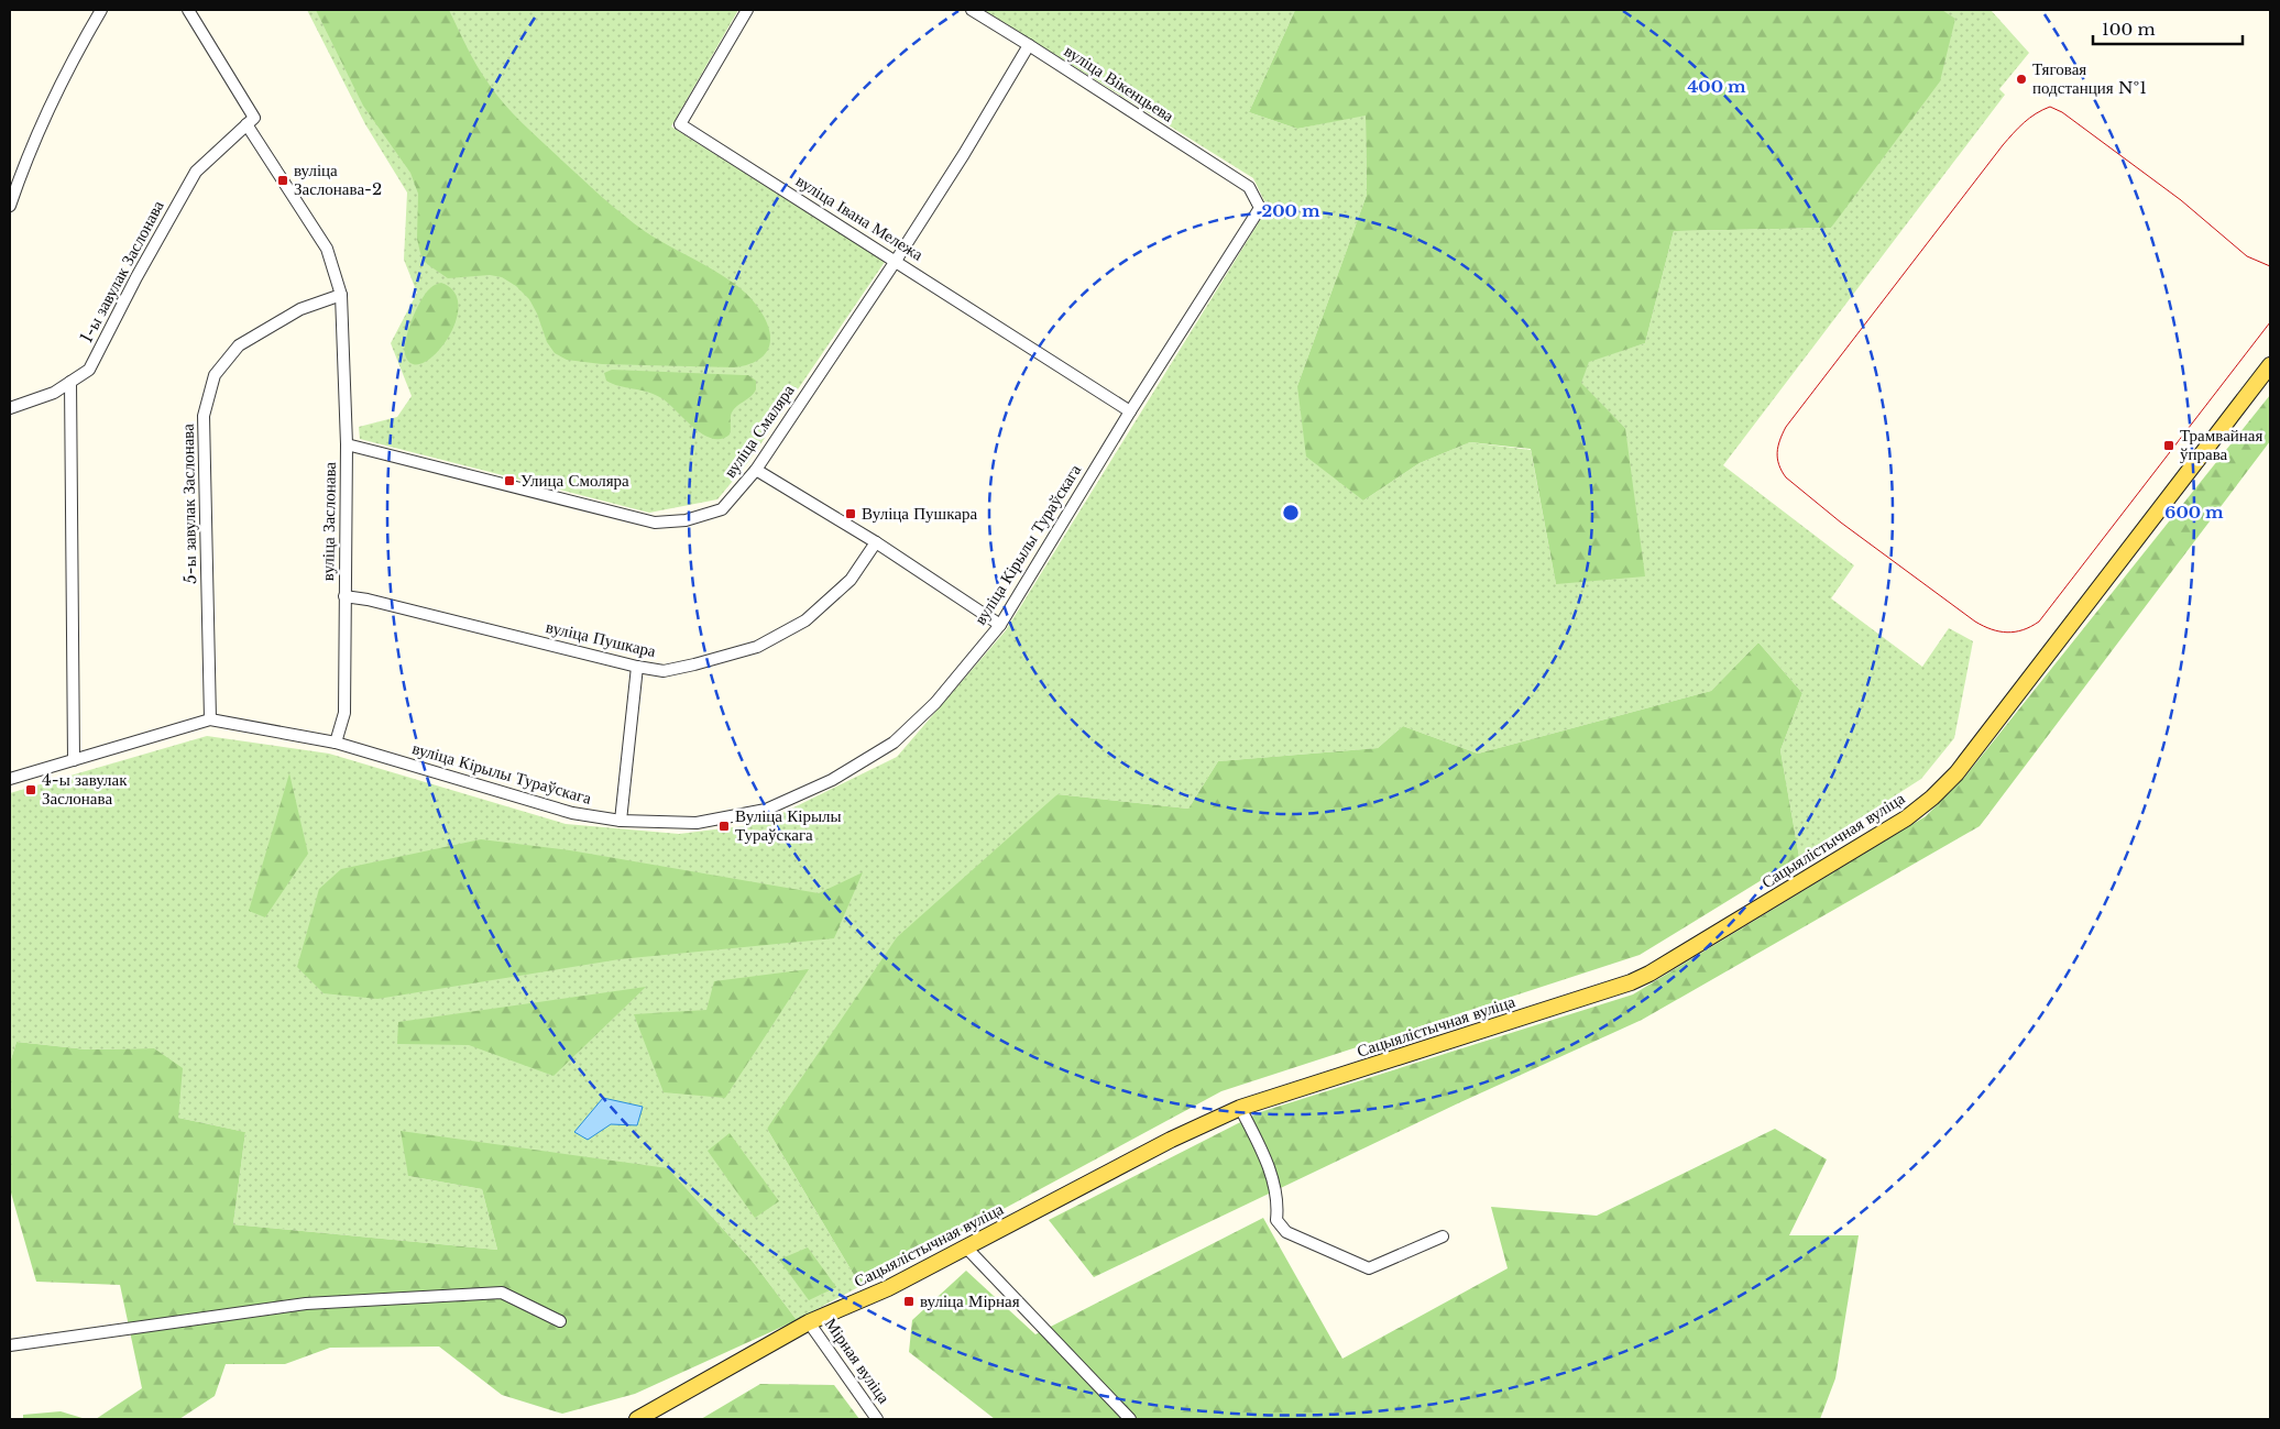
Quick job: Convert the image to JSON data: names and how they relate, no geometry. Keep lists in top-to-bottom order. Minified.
{"streets":{"main road":["Сацыялістычная вуліца"],"street":["вуліца Вікенцьева","вуліца Івана Мележа","1-ы завулак Заслонава","вуліца Смаляра","5-ы завулак Заслонава","вуліца Заслонава","вуліца Кірылы Тураўскага","вуліца Пушкара","Мірная вуліца"]},"crossings":[["вуліца Вікенцьева","вуліца Смаляра"],["вуліца Вікенцьева","вуліца Кірылы Тураўскага"],["вуліца Івана Мележа","вуліца Смаляра"],["вуліца Івана Мележа","вуліца Кірылы Тураўскага"],["1-ы завулак Заслонава","вуліца Заслонава"],["вуліца Смаляра","вуліца Заслонава"],["5-ы завулак Заслонава","вуліца Заслонава"],["вуліца Заслонава","вуліца Кірылы Тураўскага"],["вуліца Заслонава","вуліца Пушкара"],["Сацыялістычная вуліца","Мірная вуліца"]],"places":{"other":["Тяговая подстанция №1"],"transit":["вуліца Заслонава-2","Трамвайная ўправа","Улица Смоляра","Вуліца Пушкара","4-ы завулак Заслонава","Вуліца Кірылы Тураўскага","вуліца Мірная"]},"scale_bar":"100 m","rings":["400 m","200 m","600 m"]}
